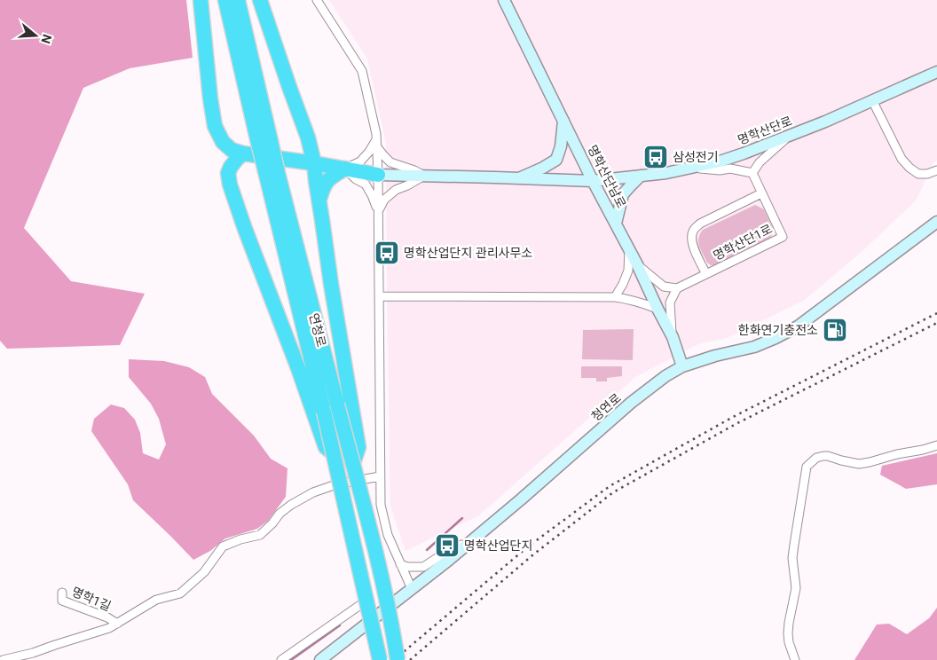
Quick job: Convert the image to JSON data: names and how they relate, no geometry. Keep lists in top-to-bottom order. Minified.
{"streets":{"highway":["연청로"],"street":["명학산단로","명학산단남로","명학산단1로","청연로","명학1길"]},"crossings":[["명학산단로","명학산단남로"],["명학산단남로","청연로"]],"places":{"bus stop":["삼성전기","명학산업단지 관리사무소","명학산업단지"],"fuel station":["한화연기충전소"]},"north":"right"}
